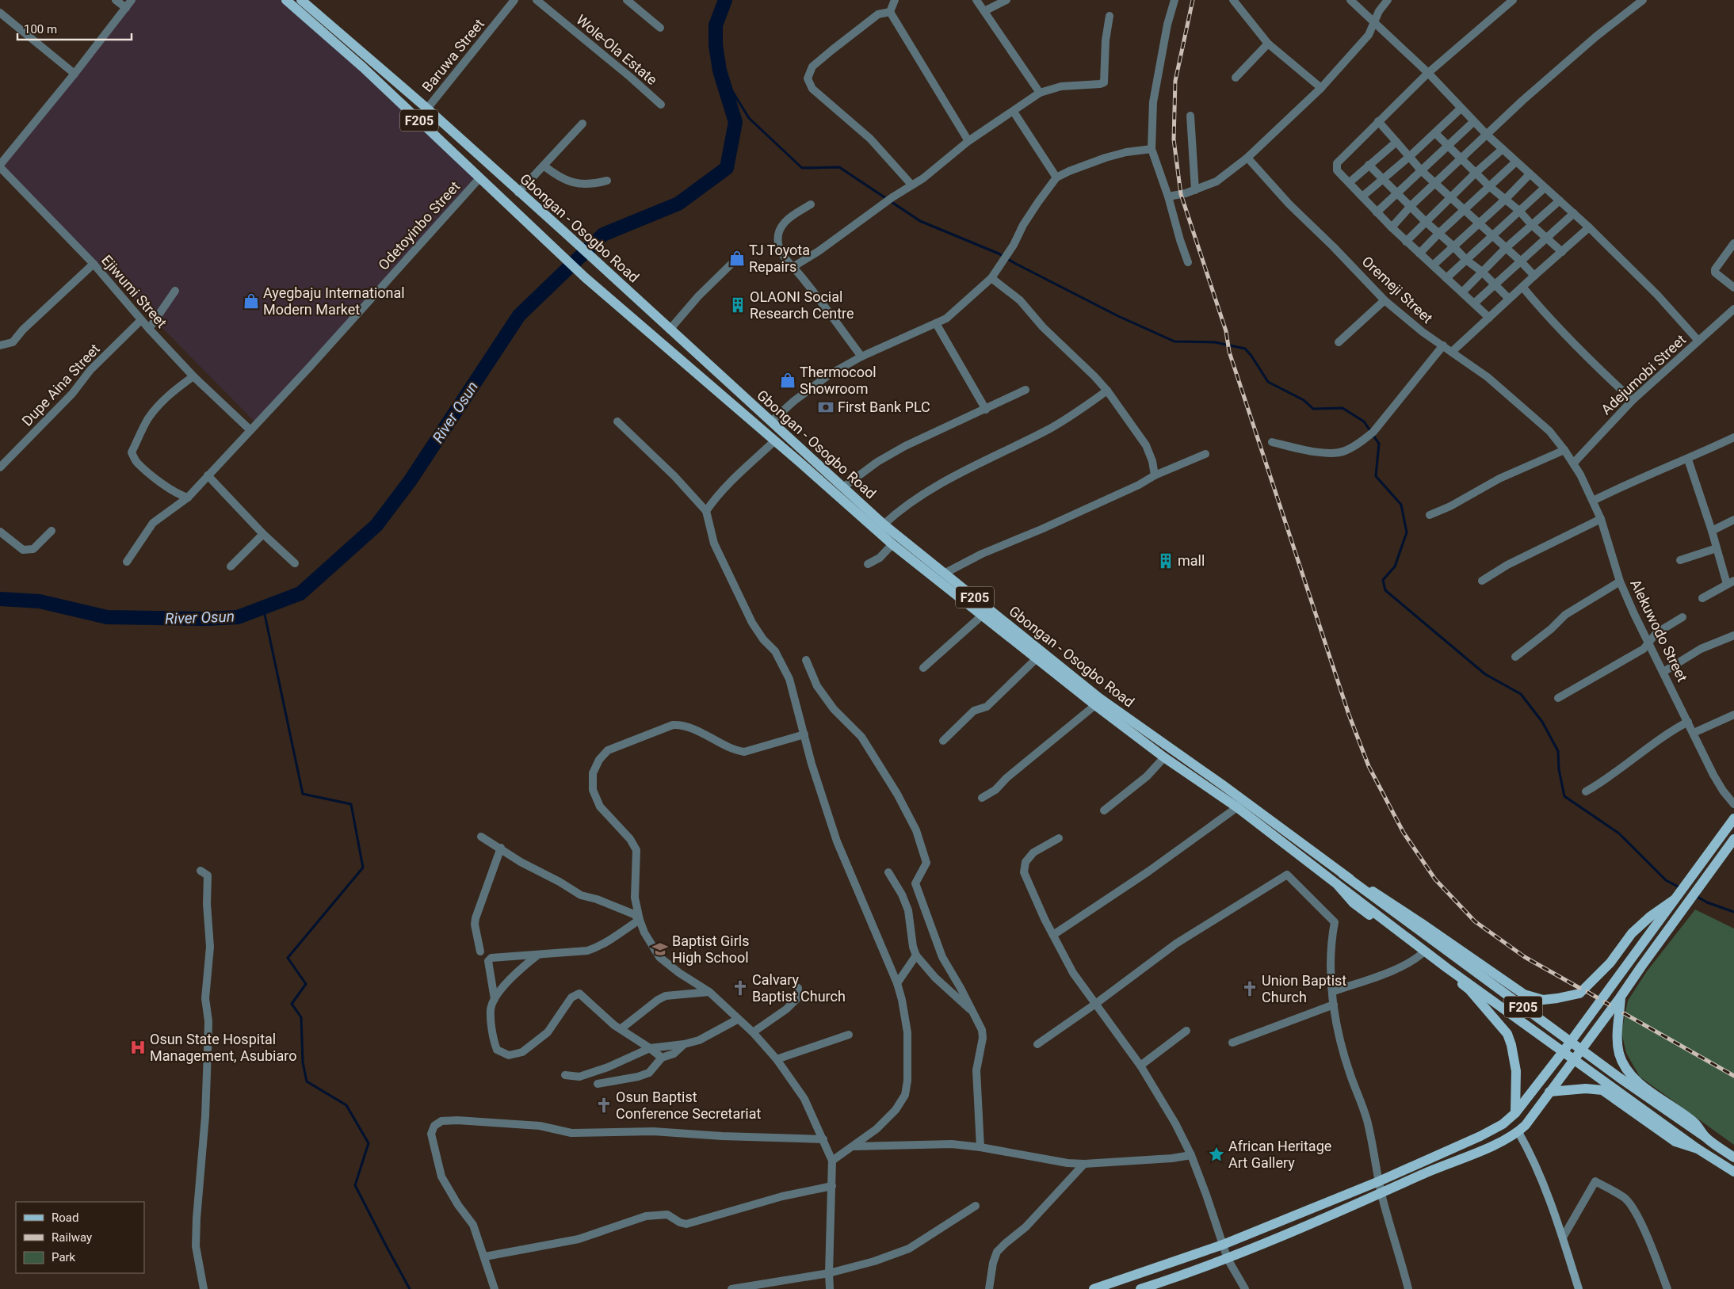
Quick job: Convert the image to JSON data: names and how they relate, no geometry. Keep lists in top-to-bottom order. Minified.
{"streets":{"main road":["F205","Gbongan - Osogbo Road"],"street":["Wole-Ola Estate","Baruwa Street","Odetoyinbo Street","Oremeji Street","Ejiwumi Street","Adejumobi Street","Dupe Aina Street","Alekuwodo Street"]},"crossings":[["Baruwa Street","Gbongan - Osogbo Road"],["F205","Gbongan - Osogbo Road"],["Odetoyinbo Street","Gbongan - Osogbo Road"],["Odetoyinbo Street","Ejiwumi Street"],["Oremeji Street","Adejumobi Street"],["Oremeji Street","Alekuwodo Street"],["Ejiwumi Street","Dupe Aina Street"],["Adejumobi Street","Alekuwodo Street"]],"water":["River Osun"],"places":{"shop":["TJ Toyota Repairs","Ayegbaju International Modern Market","Thermocool Showroom"],"building":["OLAONI Social Research Centre","mall"],"bank":["First Bank PLC"],"school or university":["Baptist Girls High School"],"church":["Calvary Baptist Church","Union Baptist Church","Osun Baptist Conference Secretariat"],"hospital":["Osun State Hospital Management, Asubiaro"],"place":["African Heritage Art Gallery"]},"legend":["Road","Railway","Park"],"scale_bar":"100 m"}
